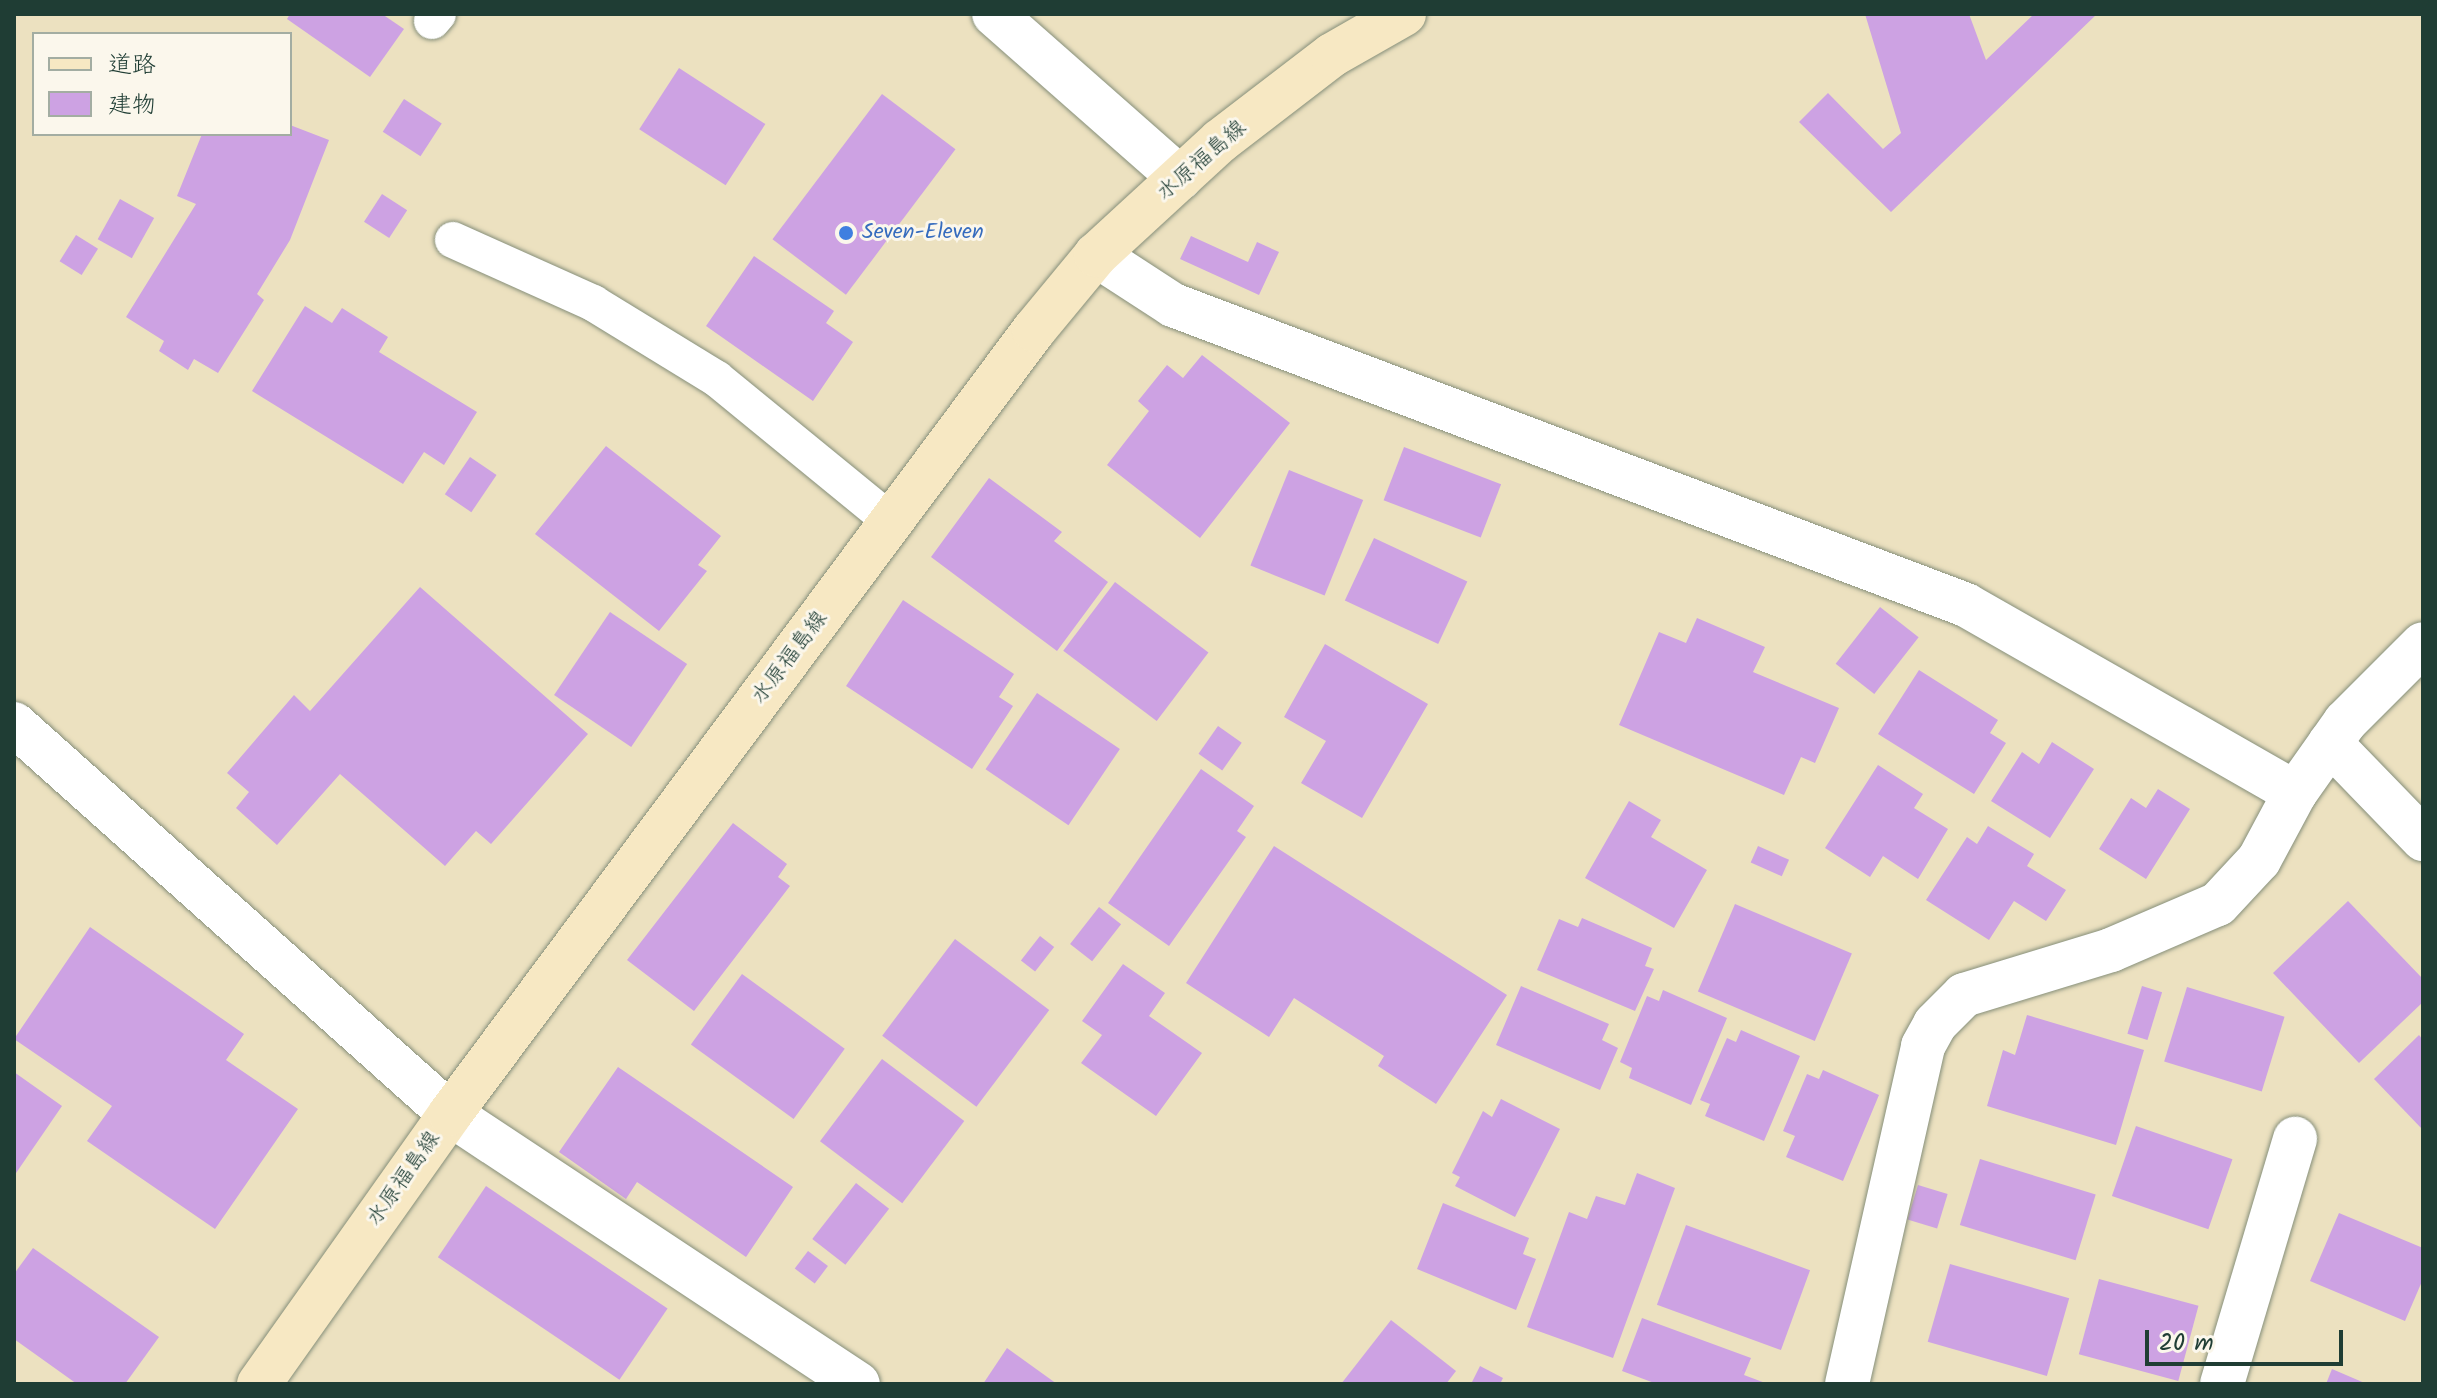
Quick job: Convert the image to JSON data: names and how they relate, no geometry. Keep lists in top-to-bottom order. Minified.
{"streets":{"main road":["水原福島線"]},"places":["Seven-Eleven"],"legend":["道路","建物"],"scale_bar":"20 m"}
